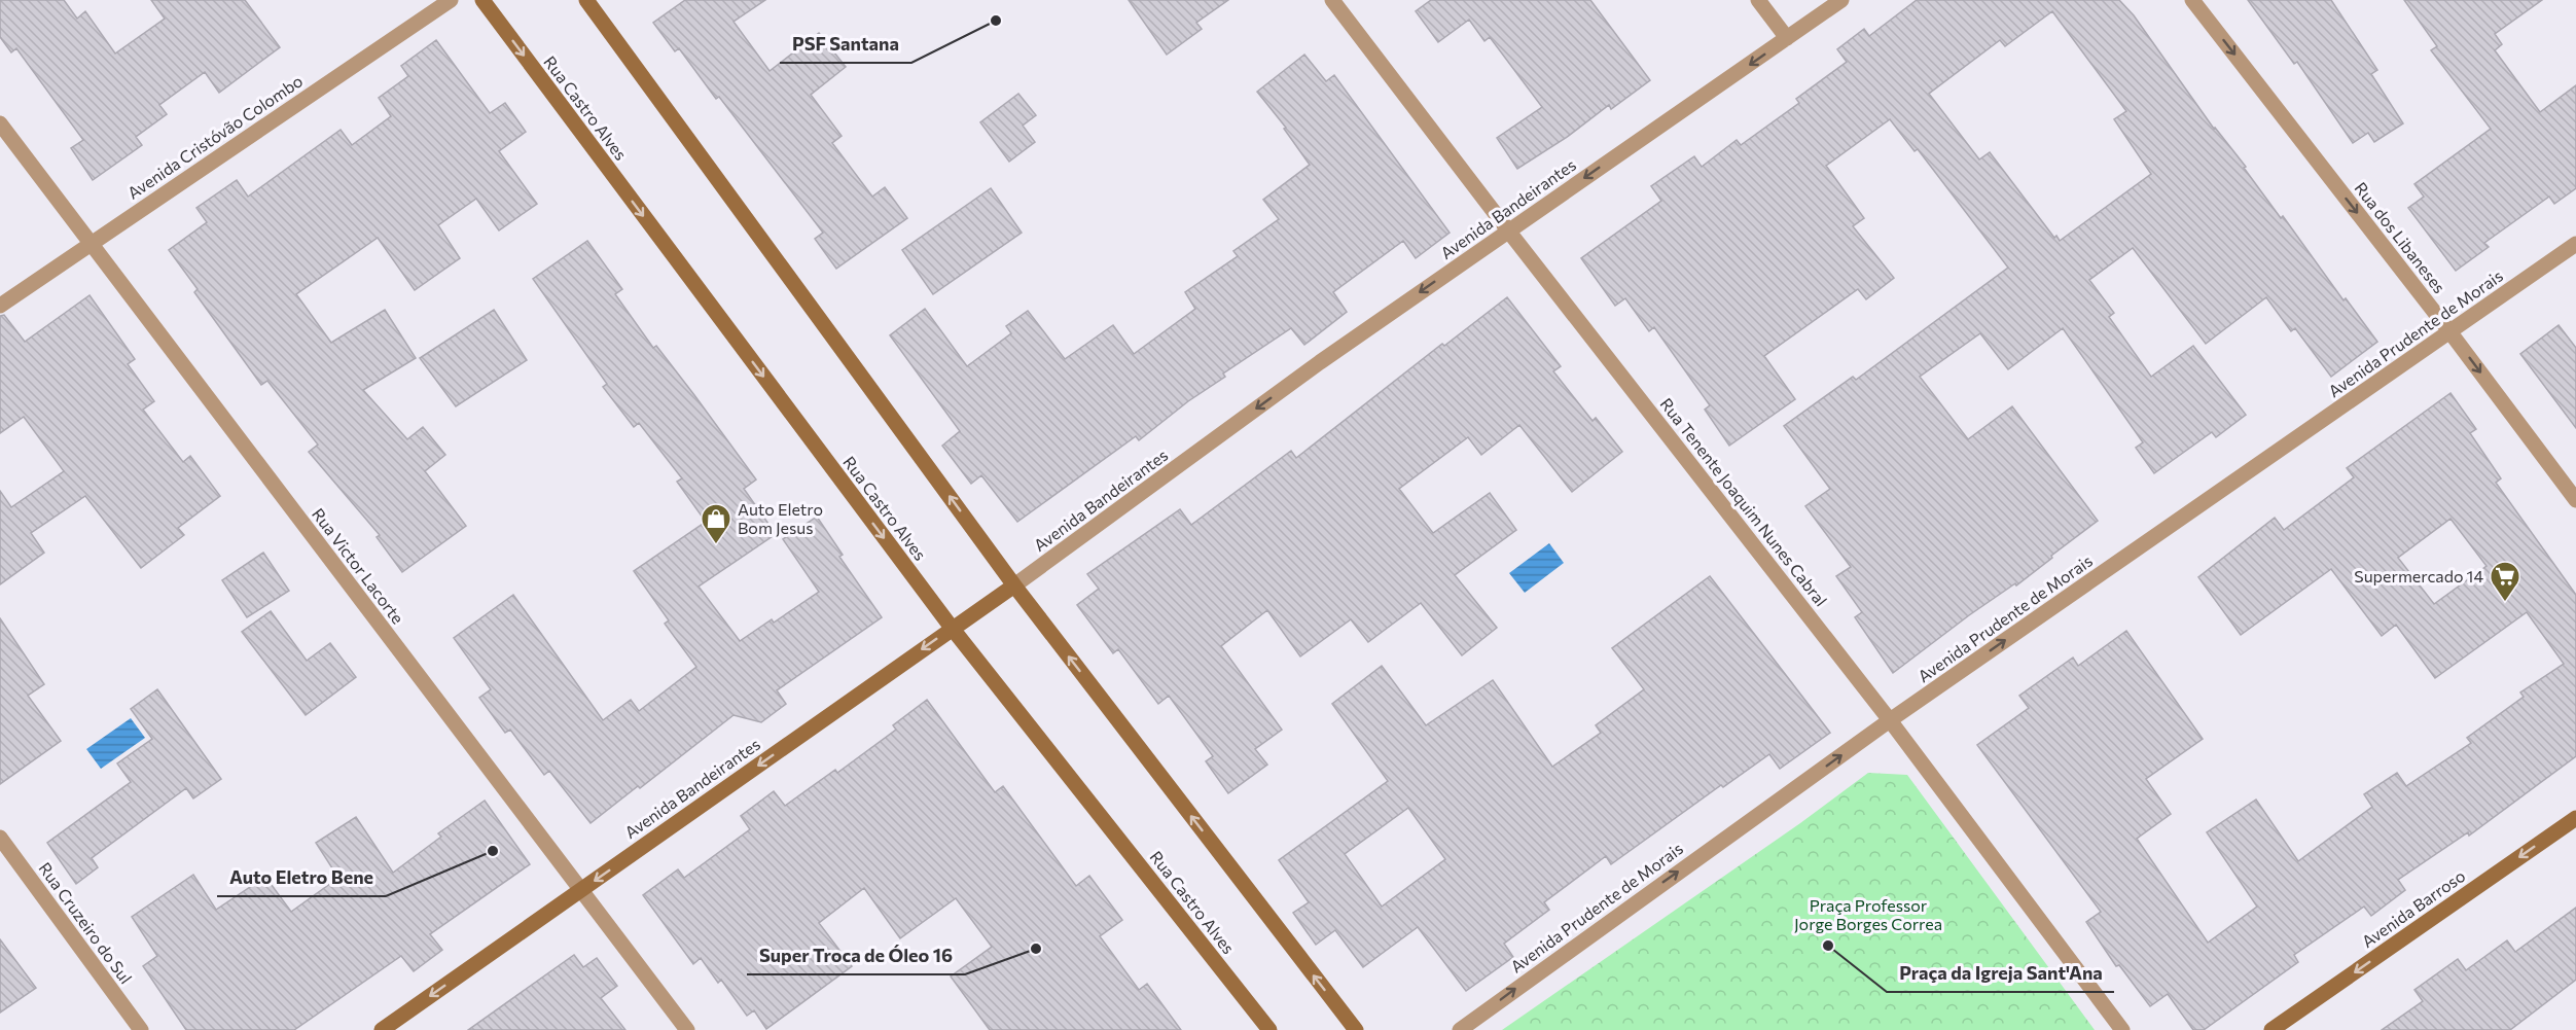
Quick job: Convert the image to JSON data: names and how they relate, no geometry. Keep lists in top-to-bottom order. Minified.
{"streets":{"main road":["Rua Castro Alves","Avenida Bandeirantes","Avenida Barroso"],"street":["Avenida Cristóvão Colombo","Rua dos Libaneses","Avenida Prudente de Morais","Rua Tenente Joaquim Nunes Cabral","Rua Victor Lacorte","Rua Cruzeiro do Sul"]},"crossings":[["Rua Castro Alves","Avenida Bandeirantes"],["Avenida Cristóvão Colombo","Rua Victor Lacorte"],["Avenida Bandeirantes","Rua Tenente Joaquim Nunes Cabral"],["Avenida Bandeirantes","Rua Victor Lacorte"],["Rua dos Libaneses","Avenida Prudente de Morais"],["Avenida Prudente de Morais","Rua Tenente Joaquim Nunes Cabral"]],"one_way":["Avenida Bandeirantes","Rua dos Libaneses","Avenida Prudente de Morais","Avenida Barroso"],"parks":["Praça Professor Jorge Borges Correa"],"places":{"other":["PSF Santana","Auto Eletro Bene","Praça da Igreja Sant'Ana","Super Troca de Óleo 16"],"shop":["Auto Eletro Bom Jesus"],"supermarket":["Supermercado 14"]}}
